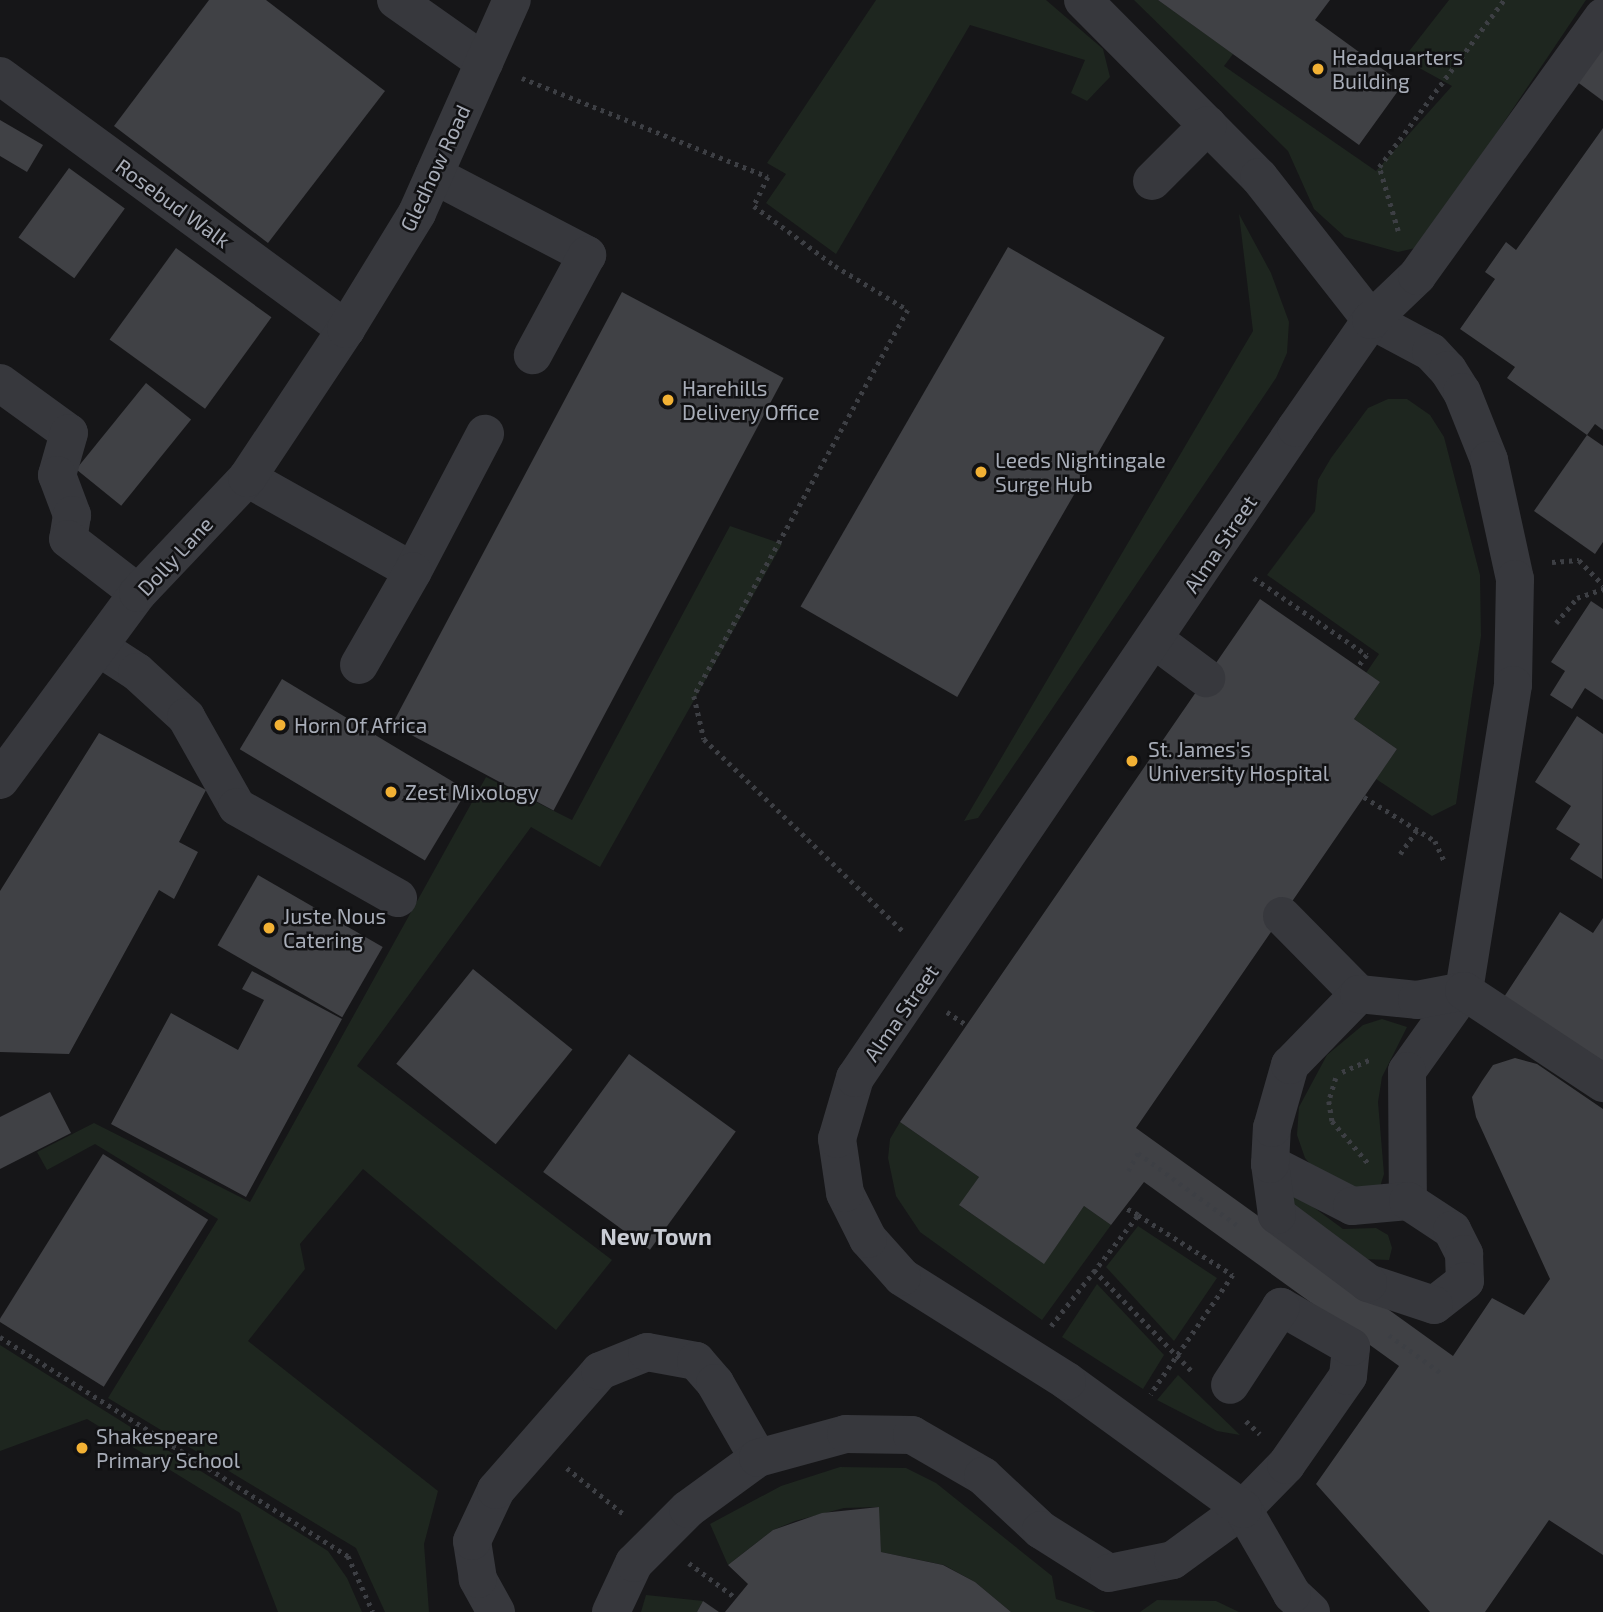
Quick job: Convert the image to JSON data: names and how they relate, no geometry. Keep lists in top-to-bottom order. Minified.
{"streets":{"street":["Gledhow Road","Rosebud Walk","Alma Street","Dolly Lane"]},"crossings":[["Gledhow Road","Rosebud Walk"],["Gledhow Road","Dolly Lane"],["Rosebud Walk","Dolly Lane"]],"districts":["New Town"],"places":["Headquarters Building","Harehills Delivery Office","Leeds Nightingale Surge Hub","Horn Of Africa","St. James's University Hospital","Zest Mixology","Juste Nous Catering","Shakespeare Primary School"]}
